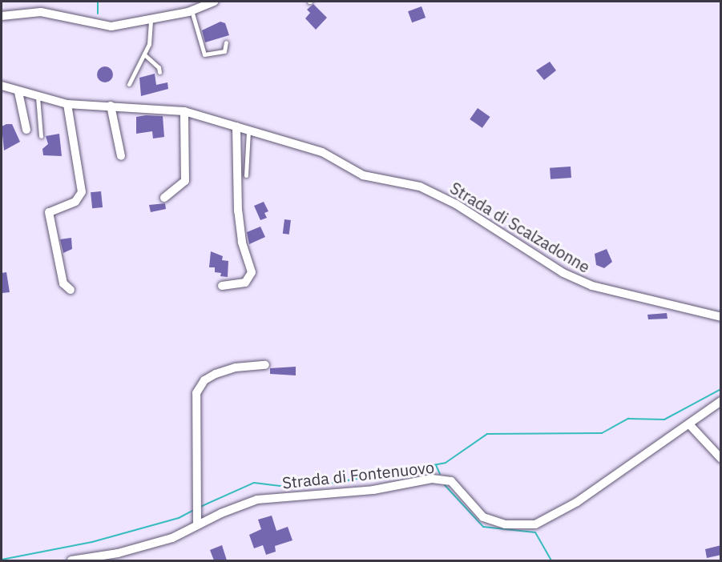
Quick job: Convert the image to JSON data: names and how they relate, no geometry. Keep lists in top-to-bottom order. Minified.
{"streets":{"street":["Strada di Scalzadonne","Strada di Fontenuovo"]}}
